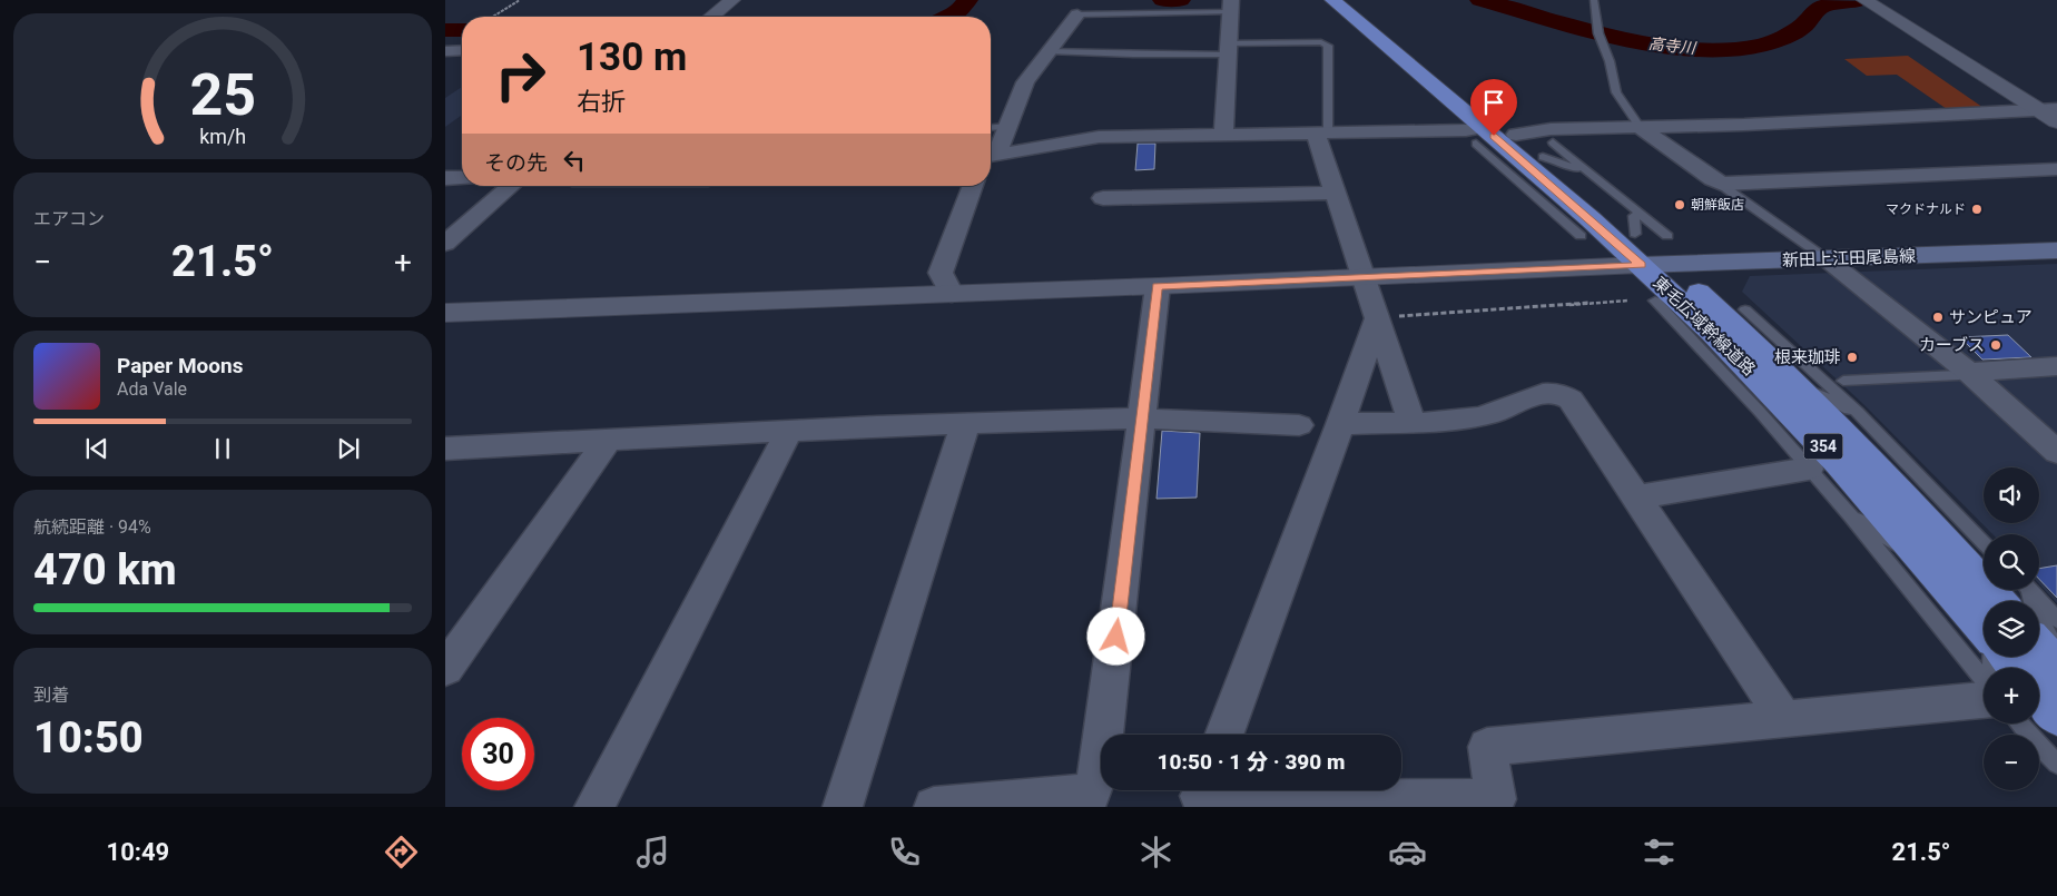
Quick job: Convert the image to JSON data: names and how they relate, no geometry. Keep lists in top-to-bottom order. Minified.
{"streets":{"highway":["東毛広域幹線道路","354"],"main road":["新田上江田尾島線"]},"crossings":[["新田上江田尾島線","東毛広域幹線道路"]],"water":["高寺川"],"places":["朝鮮飯店","マクドナルド","サンピュア","カーブス","根来珈琲"],"page":{"turn":["130 m","右折"],"then":"その先","tile":["エアコン",["航続距離 · 94%","470 km"],["到着","10:50"]],"heat":["−","21.5°","+"],"song":["Paper Moons","Ada Vale"],"map_buttons":["+","−"],"limit":"30","trip":"10:50 · 1 分 · 390 m","tabs":["10:49","21.5°"],"gauge":["25","km/h"]}}
